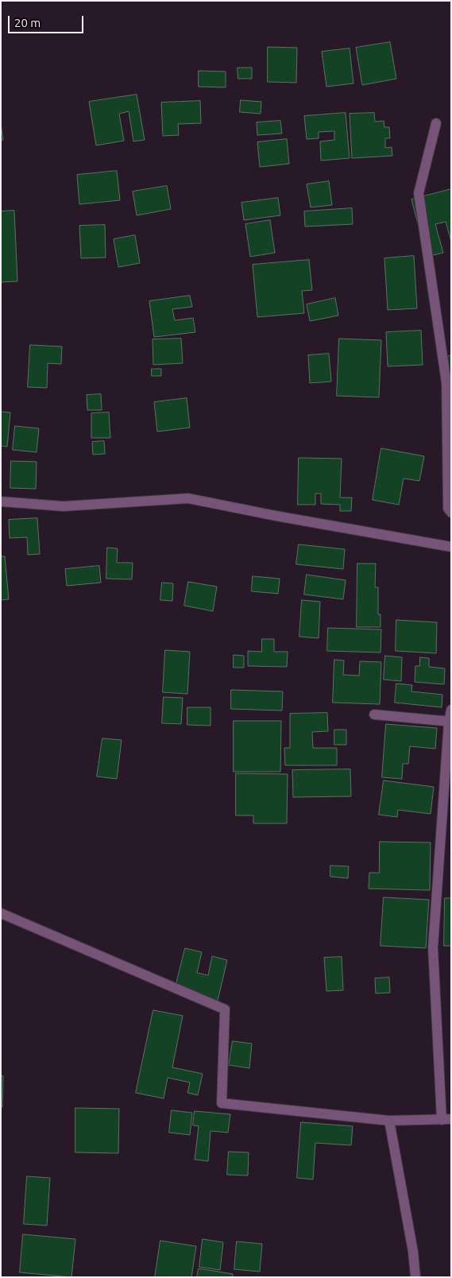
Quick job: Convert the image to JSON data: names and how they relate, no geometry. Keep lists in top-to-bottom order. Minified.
{"scale_bar":"20 m"}
